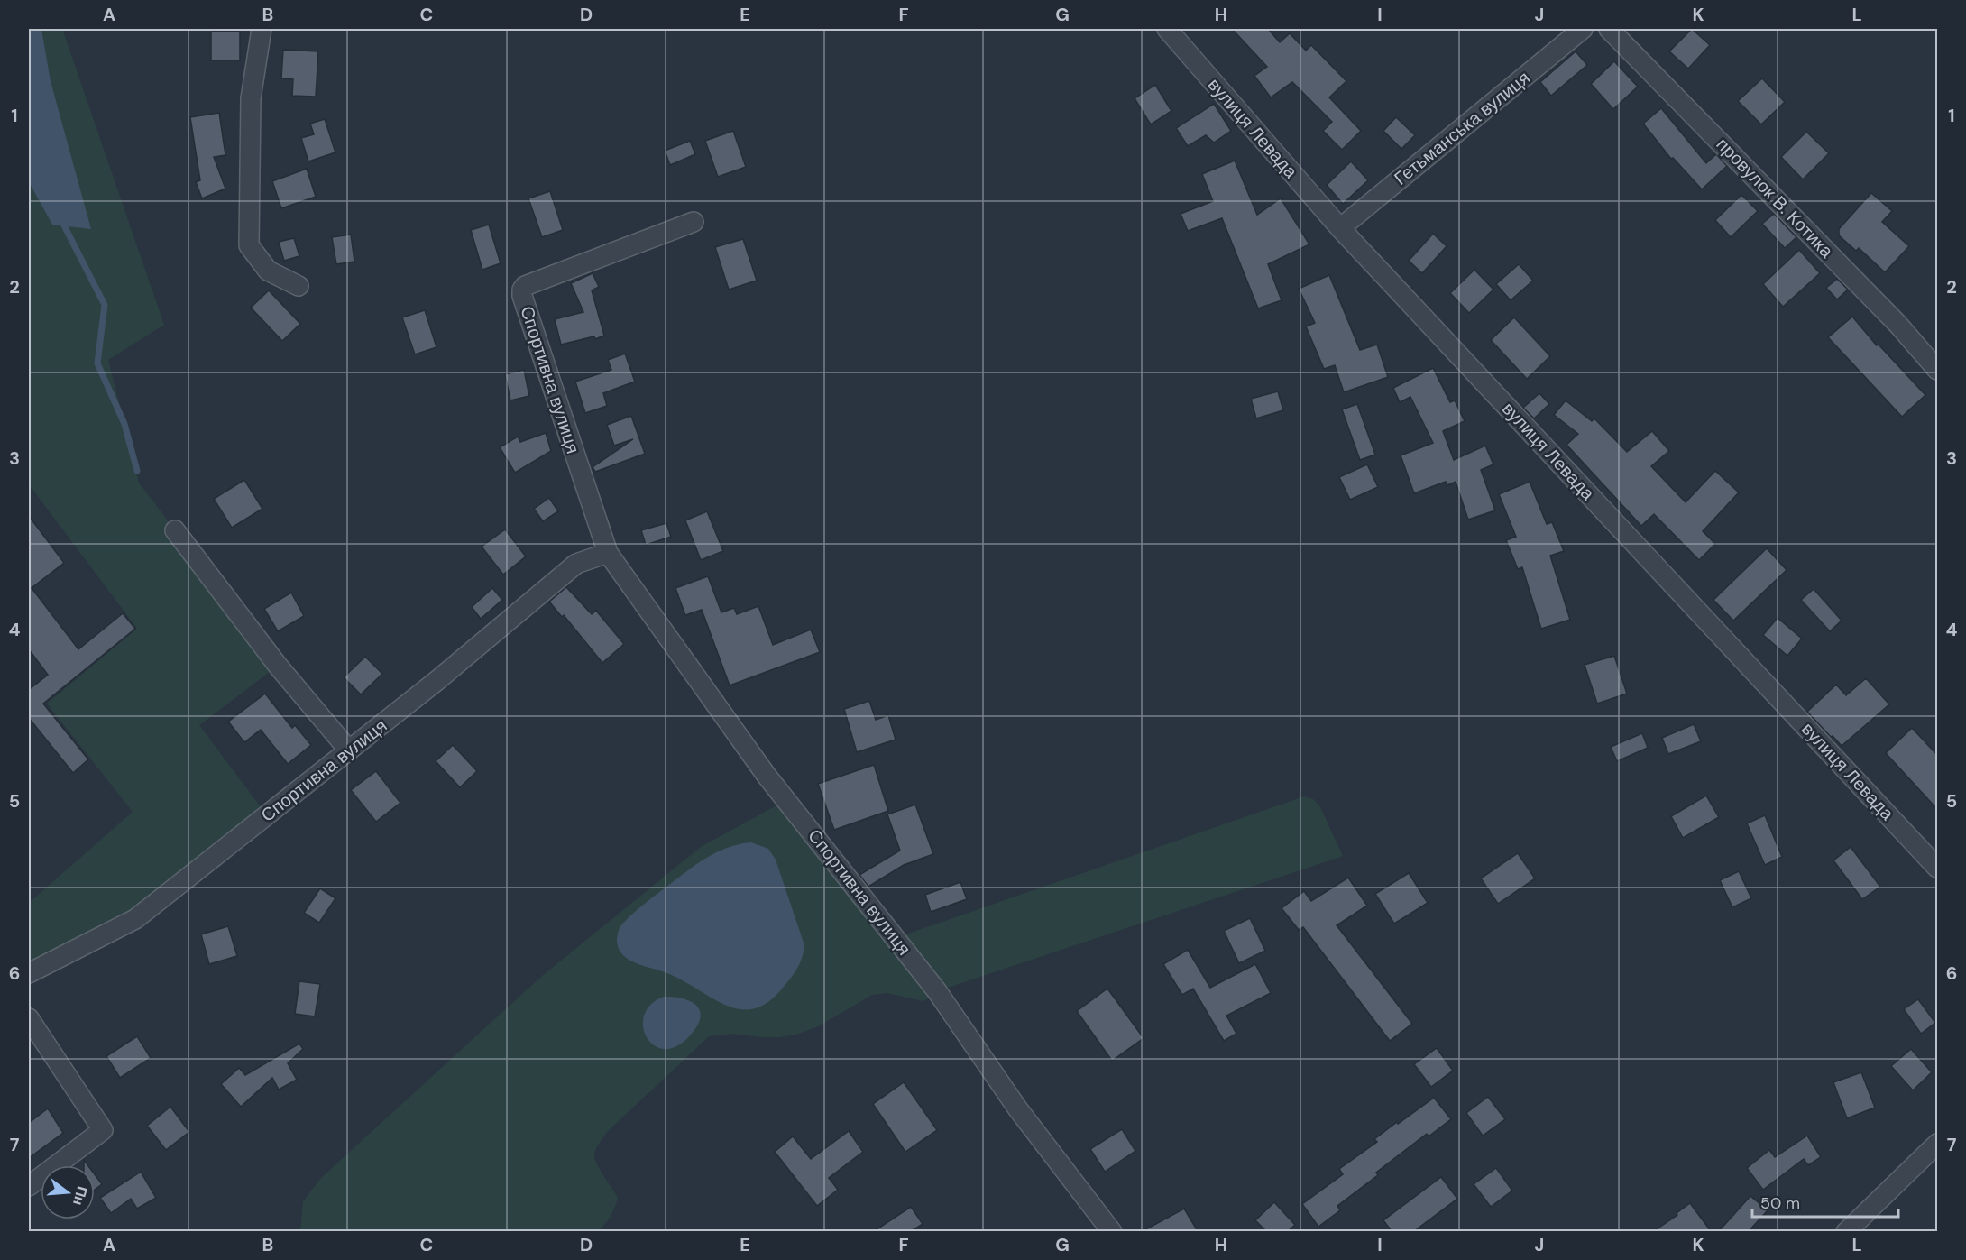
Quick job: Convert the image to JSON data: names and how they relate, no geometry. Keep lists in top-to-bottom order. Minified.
{"streets":{"street":["вулиця Левада","Гетьманська вулиця","провулок В. Котика","Спортивна вулиця"]},"crossings":[["вулиця Левада","Гетьманська вулиця"]],"scale_bar":"50 m","north":"right","grid":{"columns":["A","B","C","D","E","F","G","H","I","J","K","L"],"rows":["1","2","3","4","5","6","7"]}}
